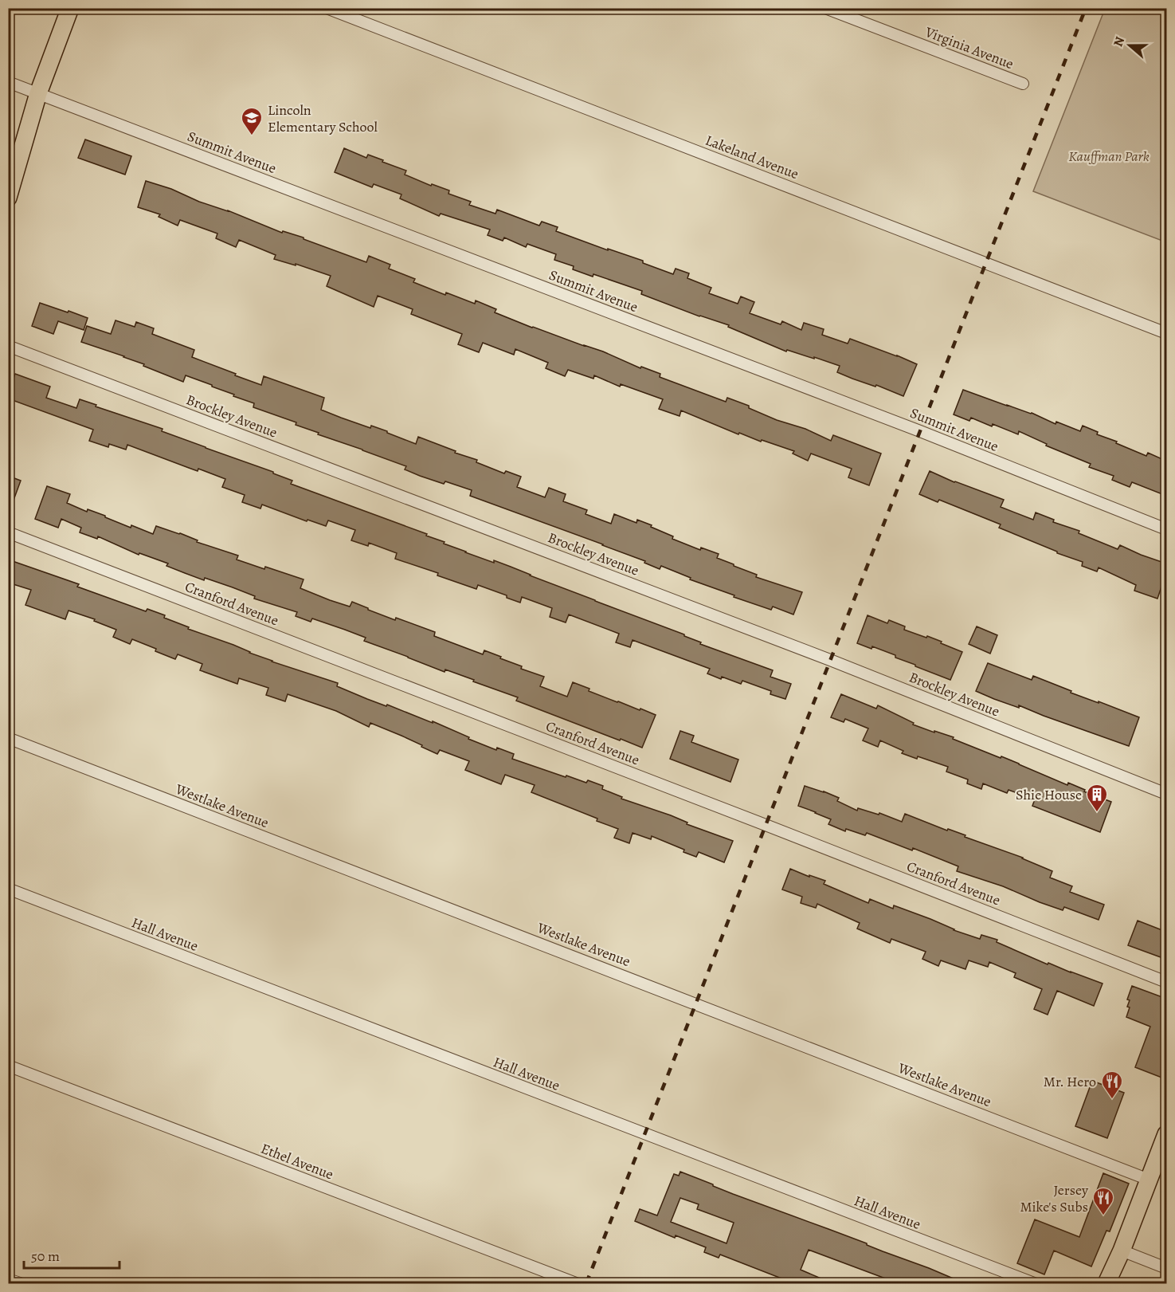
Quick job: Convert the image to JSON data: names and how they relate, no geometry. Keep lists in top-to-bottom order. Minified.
{"streets":{"street":["Virginia Avenue","Summit Avenue","Lakeland Avenue","Brockley Avenue","Cranford Avenue","Westlake Avenue","Hall Avenue","Ethel Avenue"]},"parks":["Kauffman Park"],"places":{"school or university":["Lincoln Elementary School"],"building":["Shie House"],"restaurant":["Mr. Hero","Jersey Mike's Subs"]},"scale_bar":"50 m","north":"left"}
